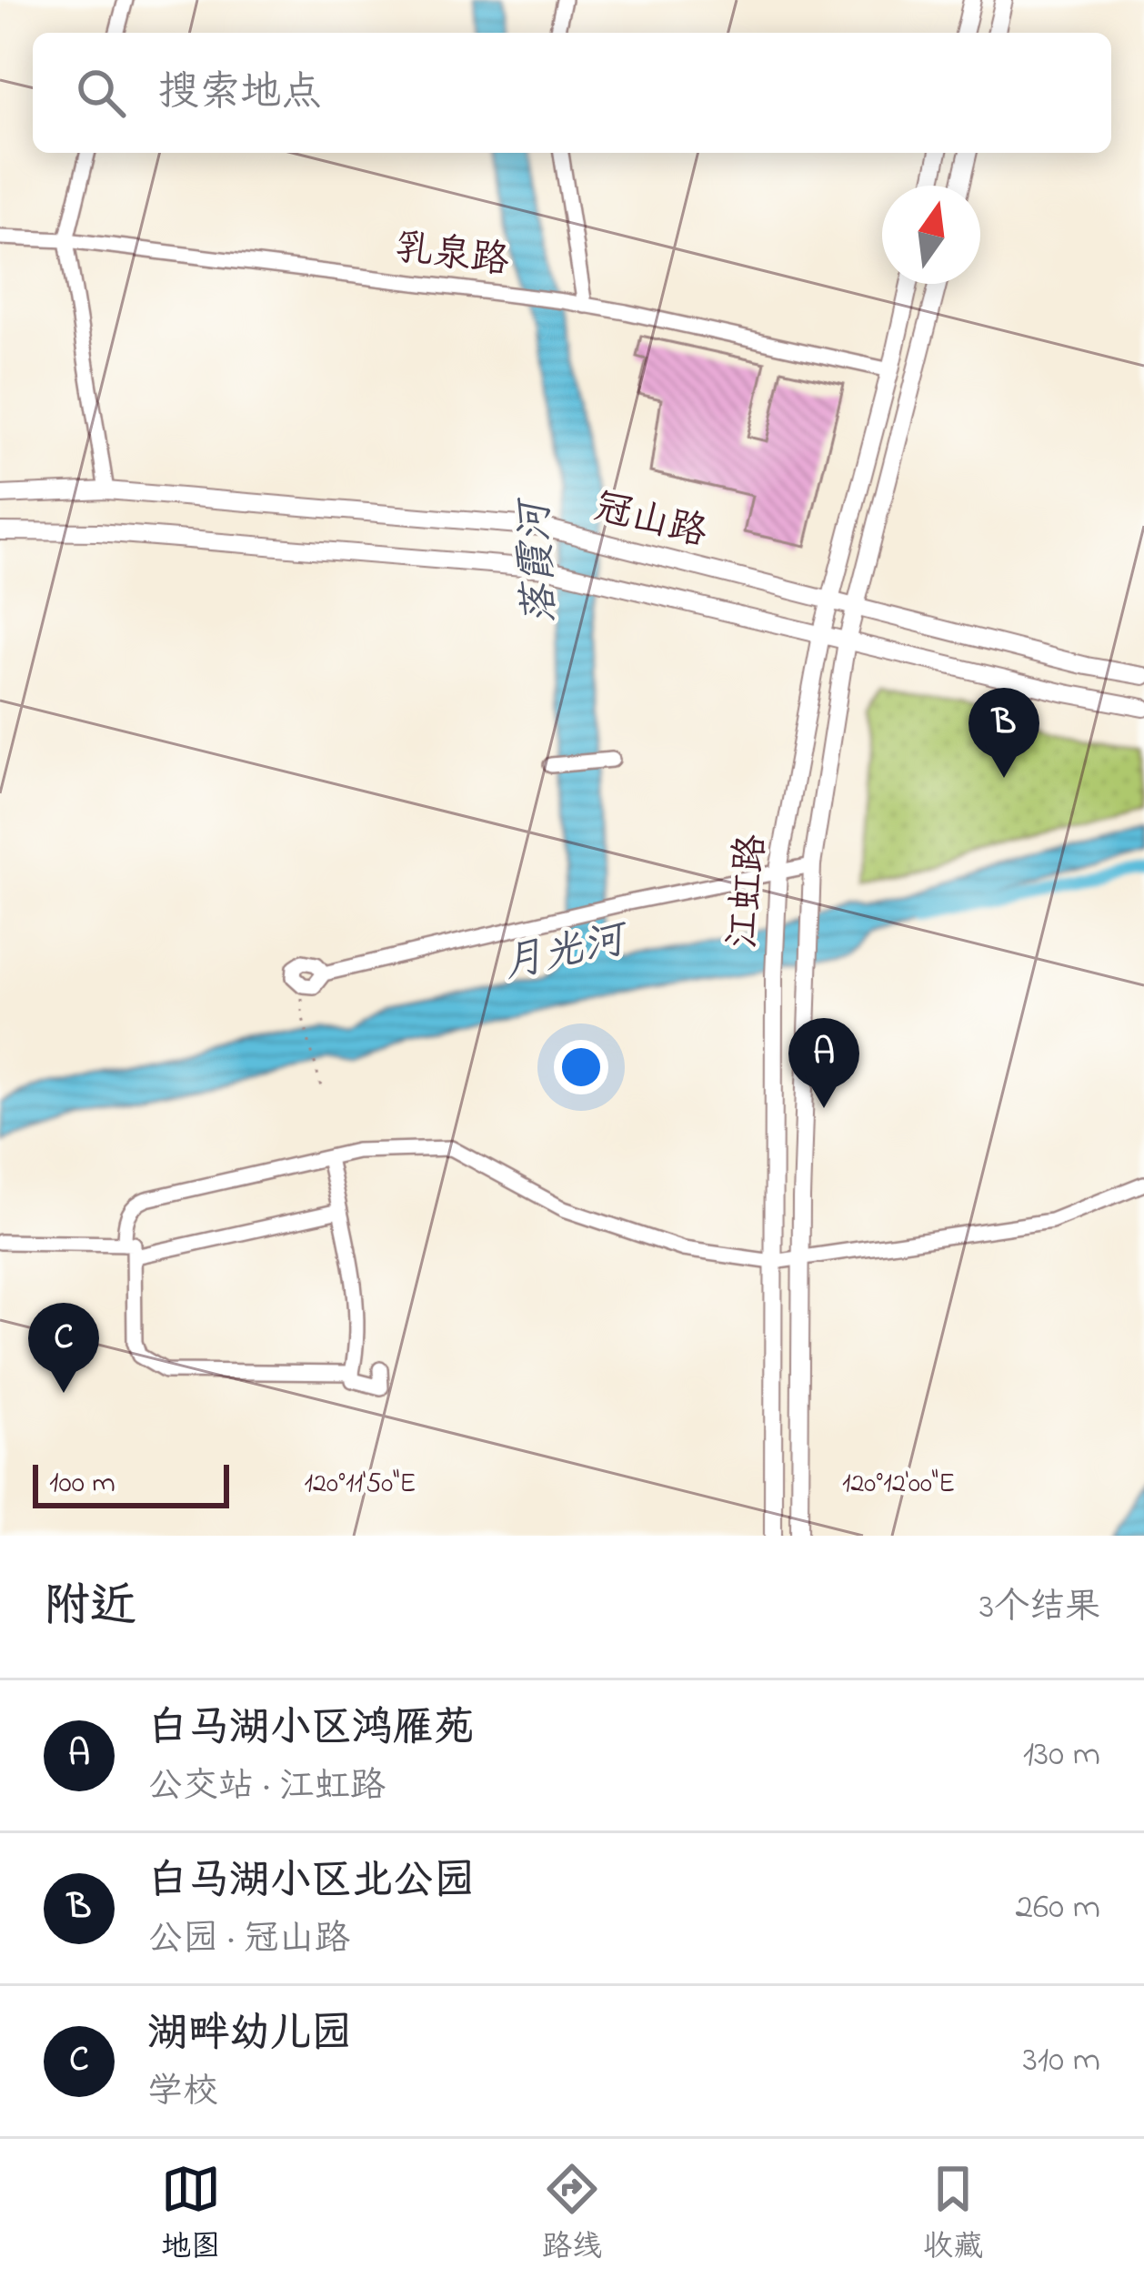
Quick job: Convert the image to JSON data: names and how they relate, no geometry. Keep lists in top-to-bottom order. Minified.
{"streets":{"main road":["冠山路","江虹路"],"street":["乳泉路"]},"crossings":[["乳泉路","江虹路"],["冠山路","江虹路"]],"water":["落霞河","月光河"],"scale_bar":"100 m","north":"top","page":{"search":"搜索地点","pins":["B","A","C"],"scale":"100 m","heading":["附近","3个结果"],"list":[{"mark":"A","name":"白马湖小区鸿雁苑","note":"公交站 · 江虹路","value":"130 m"},{"mark":"B","name":"白马湖小区北公园","note":"公园 · 冠山路","value":"260 m"},{"mark":"C","name":"湖畔幼儿园","note":"学校","value":"310 m"}],"nav":["地图","路线","收藏"]},"coordinates":["120°11'50\"E","120°12'00\"E"]}
